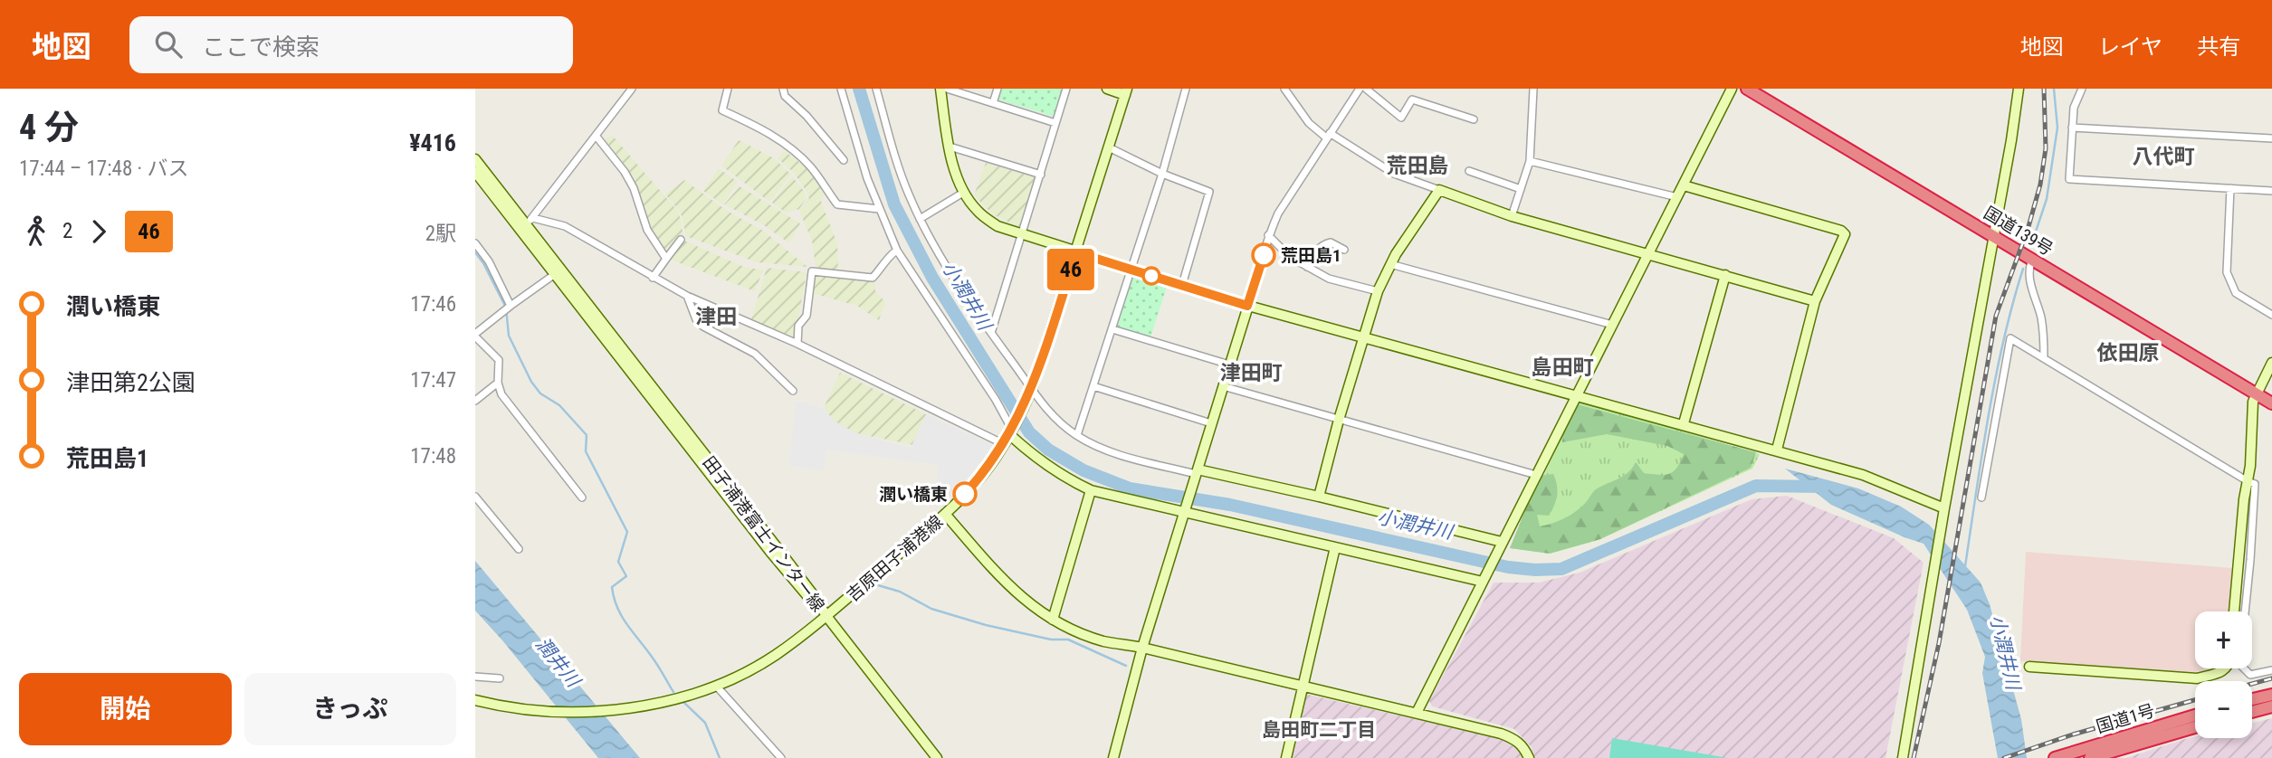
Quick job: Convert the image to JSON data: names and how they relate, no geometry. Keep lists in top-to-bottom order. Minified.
{"streets":{"highway":["国道139号","国道1号"],"street":["田子浦港富士インター線","吉原田子浦港線"]},"crossings":[["田子浦港富士インター線","吉原田子浦港線"]],"districts":["八代町","荒田島","津田","依田原","島田町","津田町","島田町二丁目"],"water":["小潤井川","潤井川"],"places":["荒田島1","潤い橋東"],"lines":["bus line 46"],"page":{"header":"地図","search":"ここで検索","nav":["地図","レイヤ","共有"],"heading":["4 分","17:44 – 17:48 · バス","¥416"],"on_map":"46","legs":["2","46","2駅"],"list":[{"name":"潤い橋東","value":"17:46"},{"name":"津田第2公園","value":"17:47"},{"name":"荒田島1","value":"17:48"}],"map_buttons":["+","−"],"buttons":["開始","きっぷ"]}}
